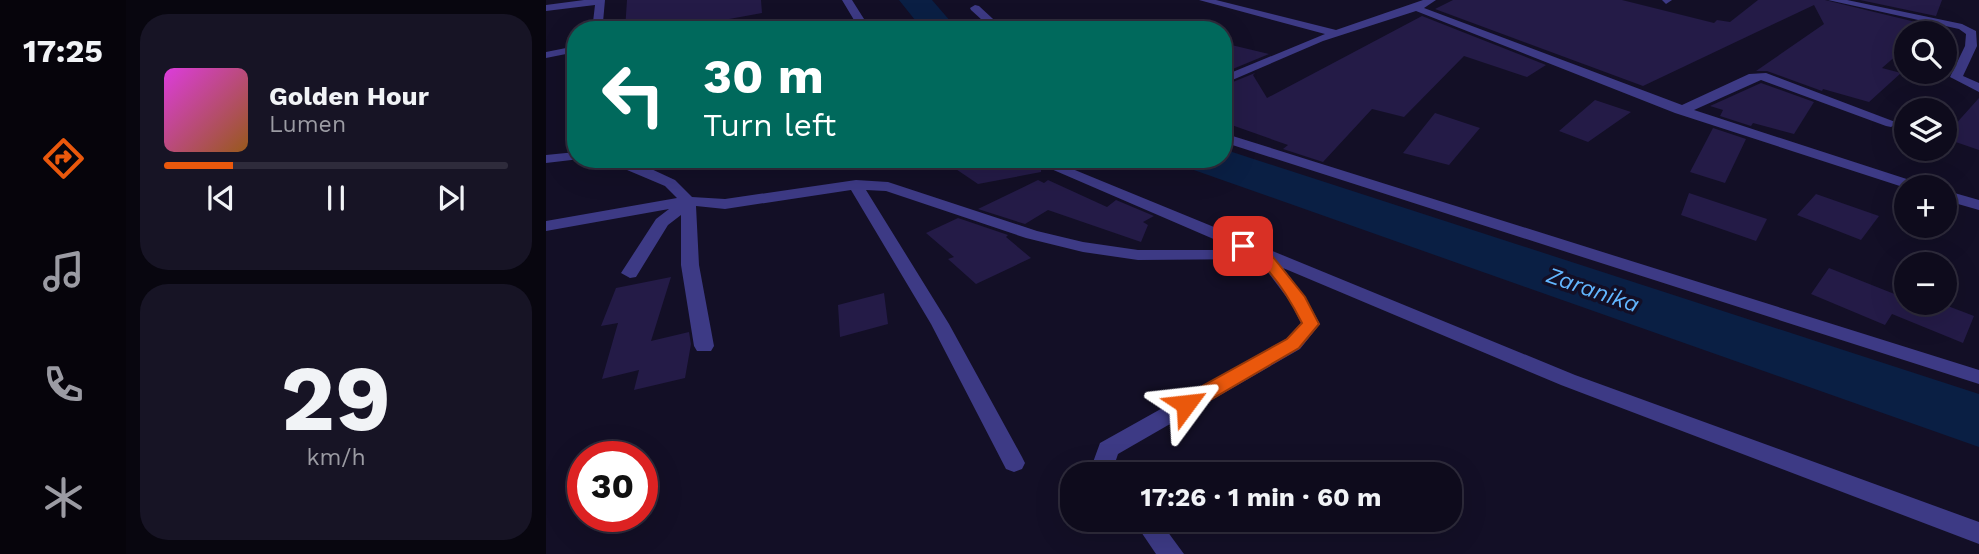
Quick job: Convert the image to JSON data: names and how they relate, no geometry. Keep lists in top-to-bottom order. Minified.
{"water":["Zaranika"],"page":{"tabs":"17:25","map_buttons":["+","−"],"turn":["30 m","Turn left"],"song":["Golden Hour","Lumen"],"tile":["29","km/h"],"limit":"30","trip":"17:26 · 1 min · 60 m"}}
